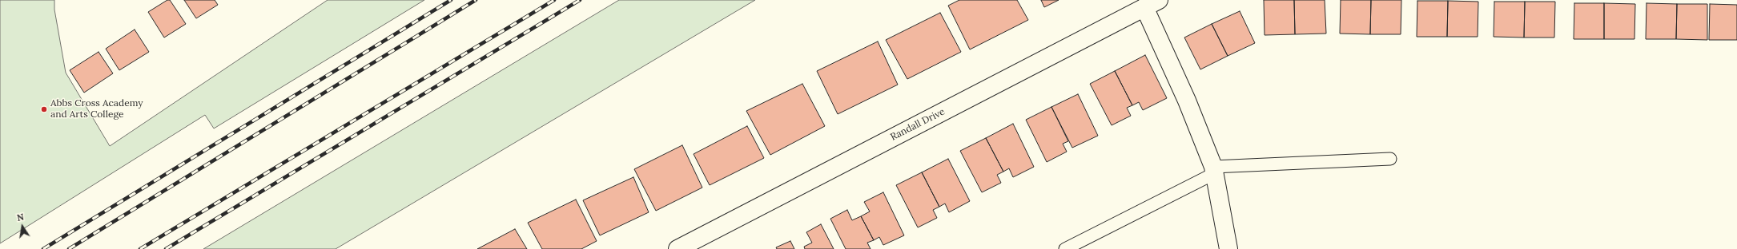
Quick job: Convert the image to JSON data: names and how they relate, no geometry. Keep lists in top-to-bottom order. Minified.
{"streets":{"street":["Randall Drive"]},"places":["Abbs Cross Academy and Arts College"],"north":"top"}
